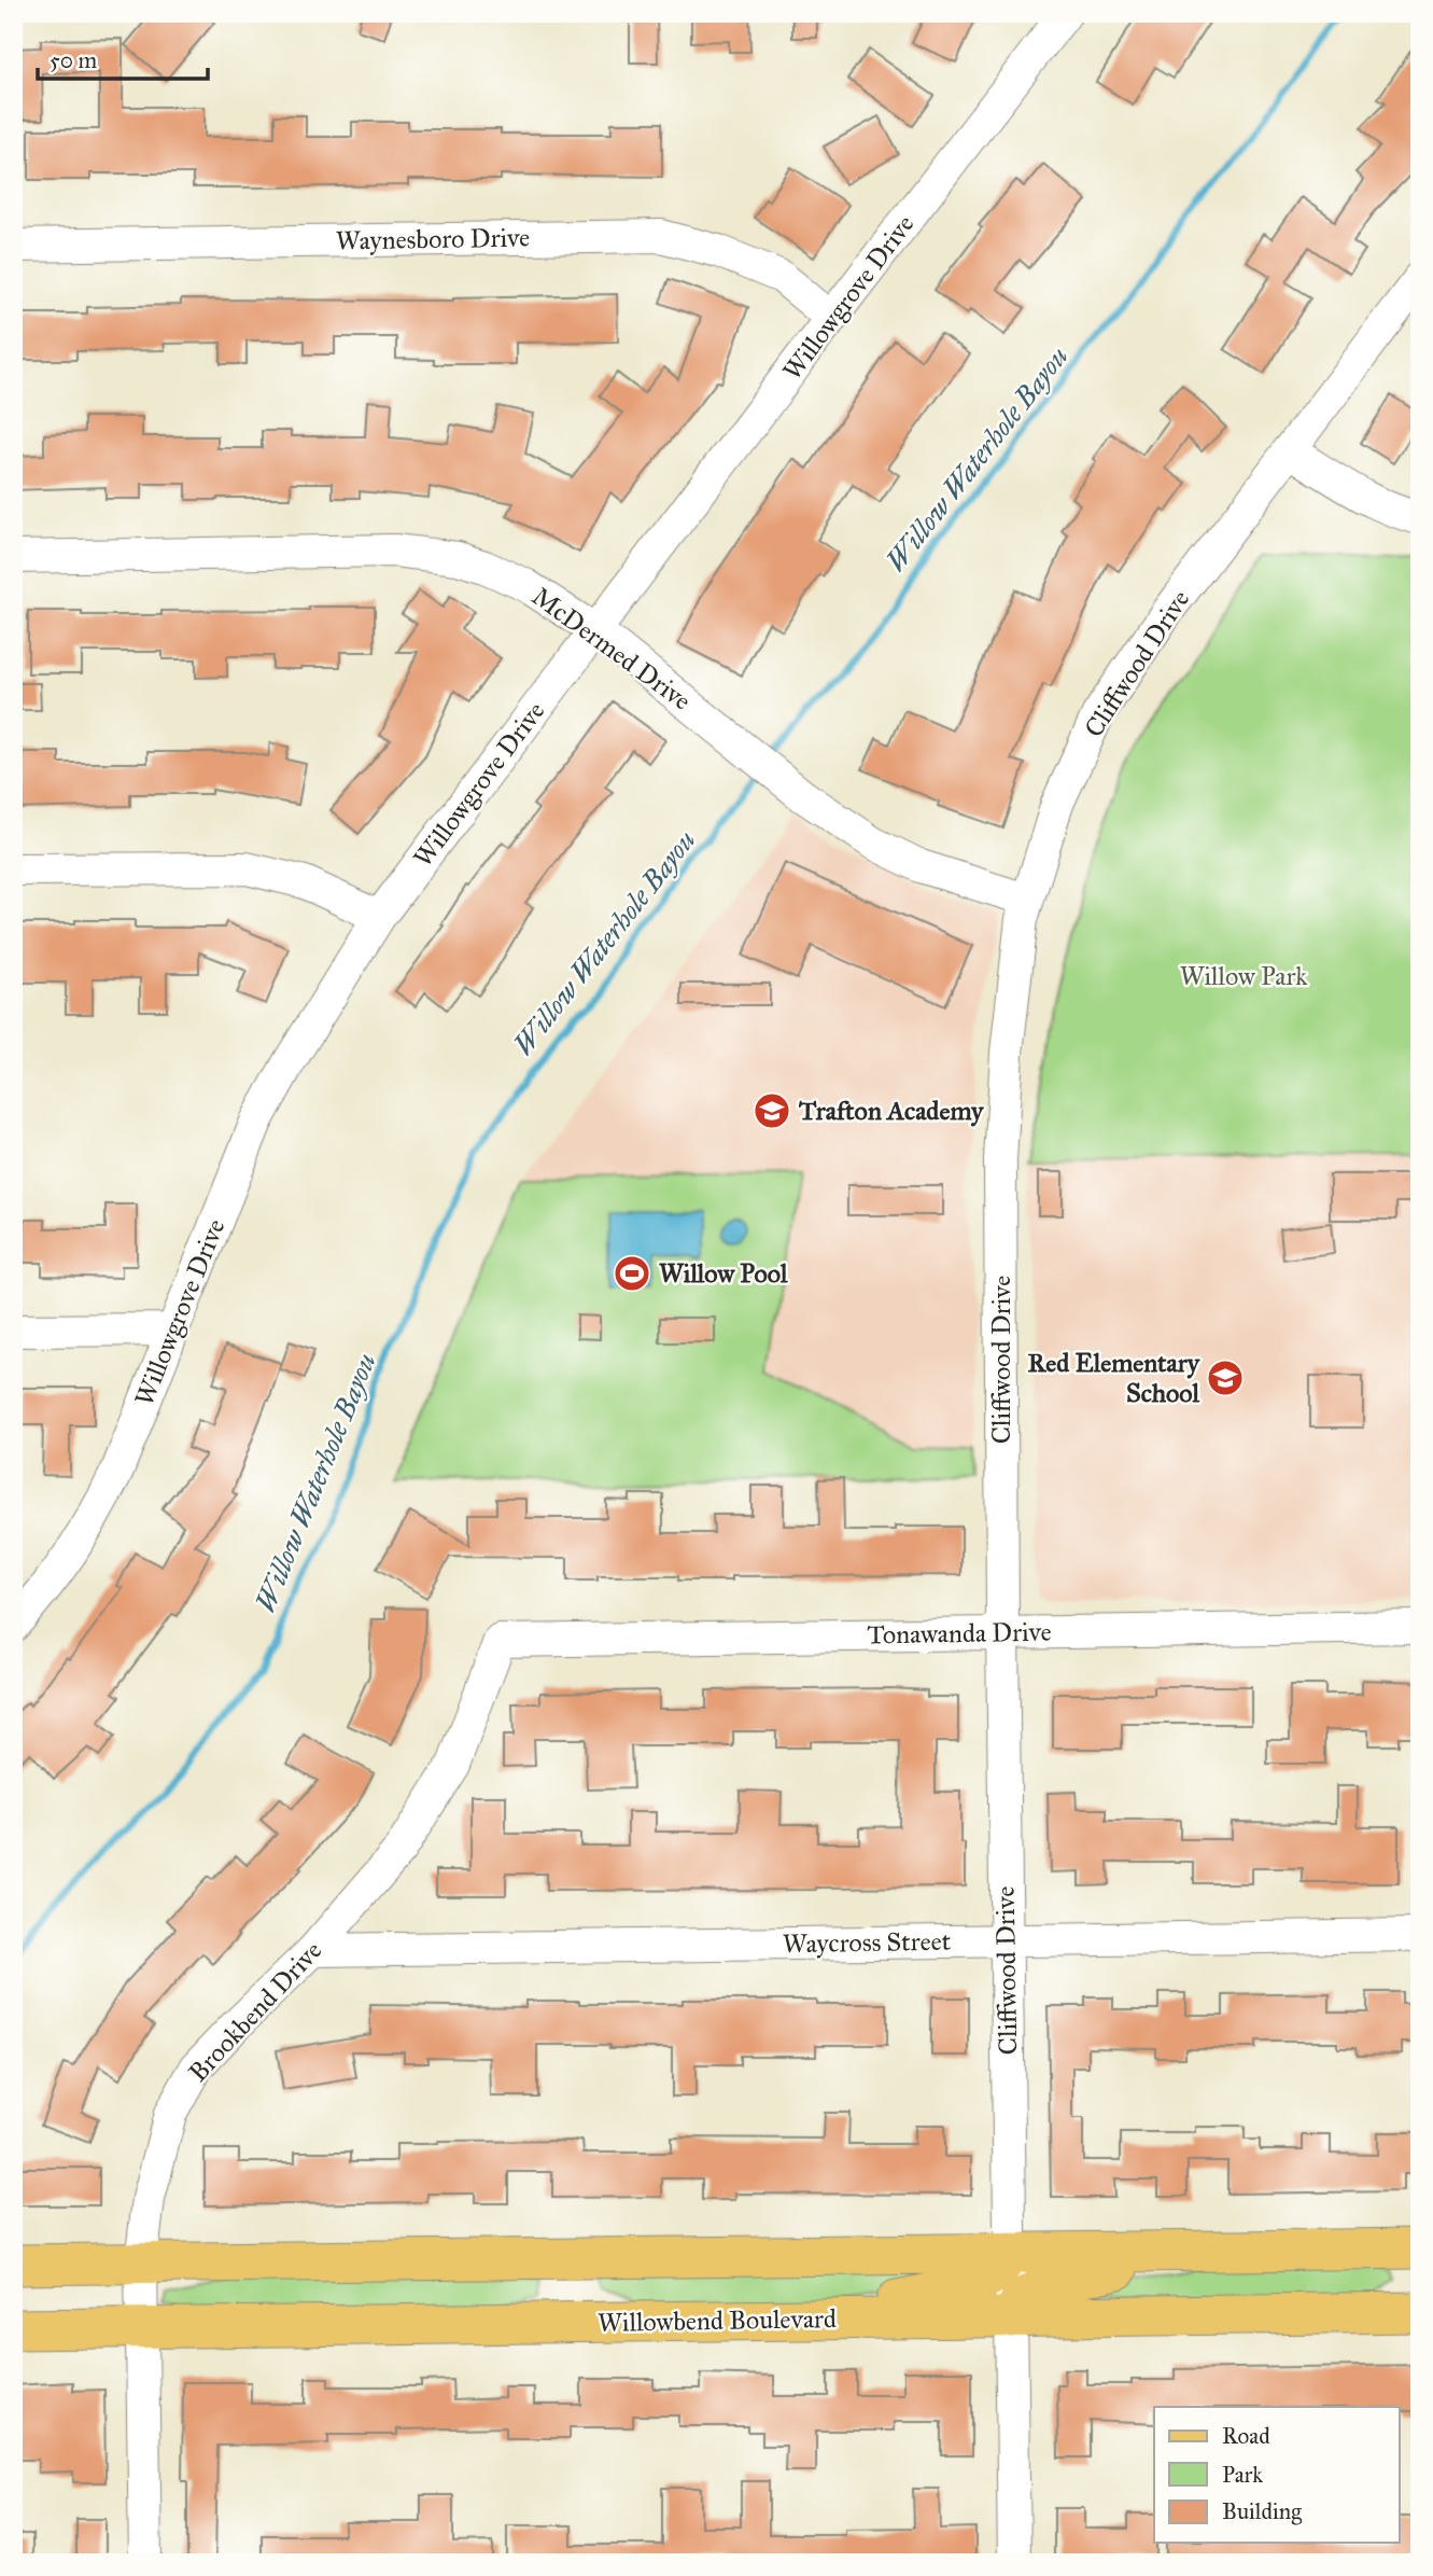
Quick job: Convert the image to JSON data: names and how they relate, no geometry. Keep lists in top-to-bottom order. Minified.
{"streets":{"main road":["Willowbend Boulevard"],"street":["Waynesboro Drive","Willowgrove Drive","McDermed Drive","Cliffwood Drive","Tonawanda Drive","Waycross Street","Brookbend Drive"]},"crossings":[["Waynesboro Drive","Willowgrove Drive"],["Willowgrove Drive","McDermed Drive"],["McDermed Drive","Cliffwood Drive"],["Cliffwood Drive","Tonawanda Drive"],["Cliffwood Drive","Waycross Street"],["Cliffwood Drive","Willowbend Boulevard"],["Tonawanda Drive","Brookbend Drive"],["Waycross Street","Brookbend Drive"],["Brookbend Drive","Willowbend Boulevard"]],"water":["Willow Waterhole Bayou"],"parks":["Willow Park"],"places":{"school or university":["Trafton Academy","Red Elementary School"],"sports":["Willow Pool"]},"legend":["Road","Park","Building"],"scale_bar":"50 m"}
